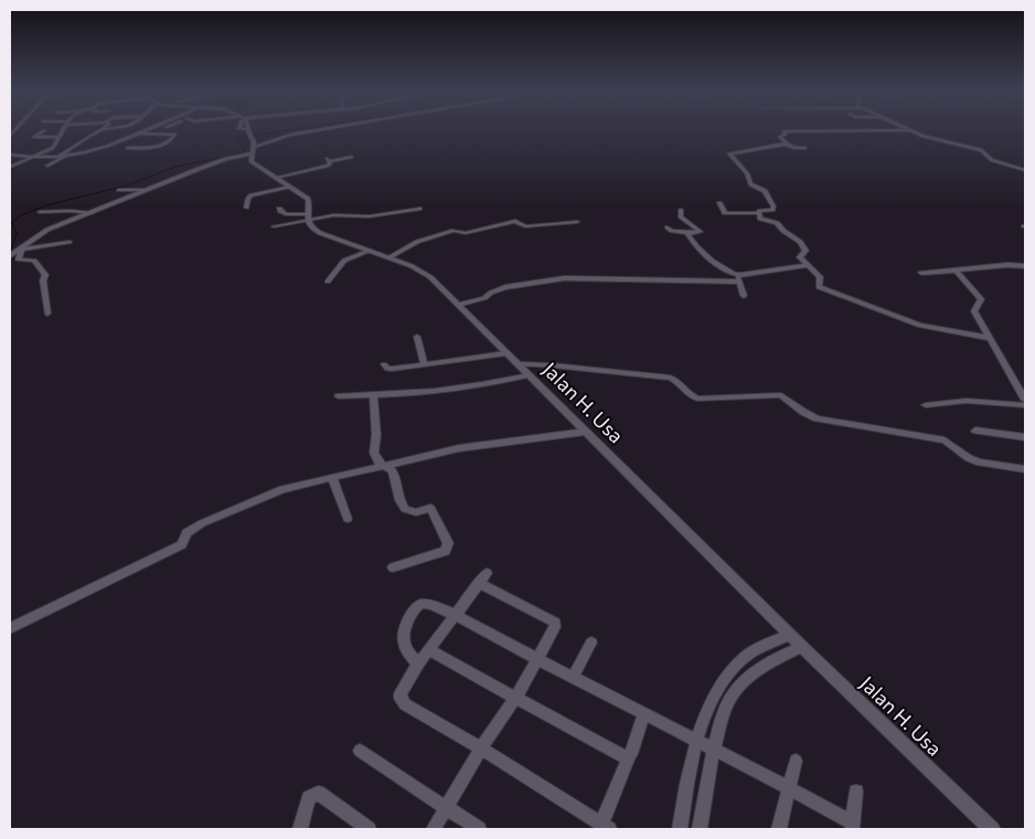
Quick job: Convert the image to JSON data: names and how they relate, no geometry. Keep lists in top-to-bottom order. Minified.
{"streets":{"street":["Jalan H. Usa"]}}
